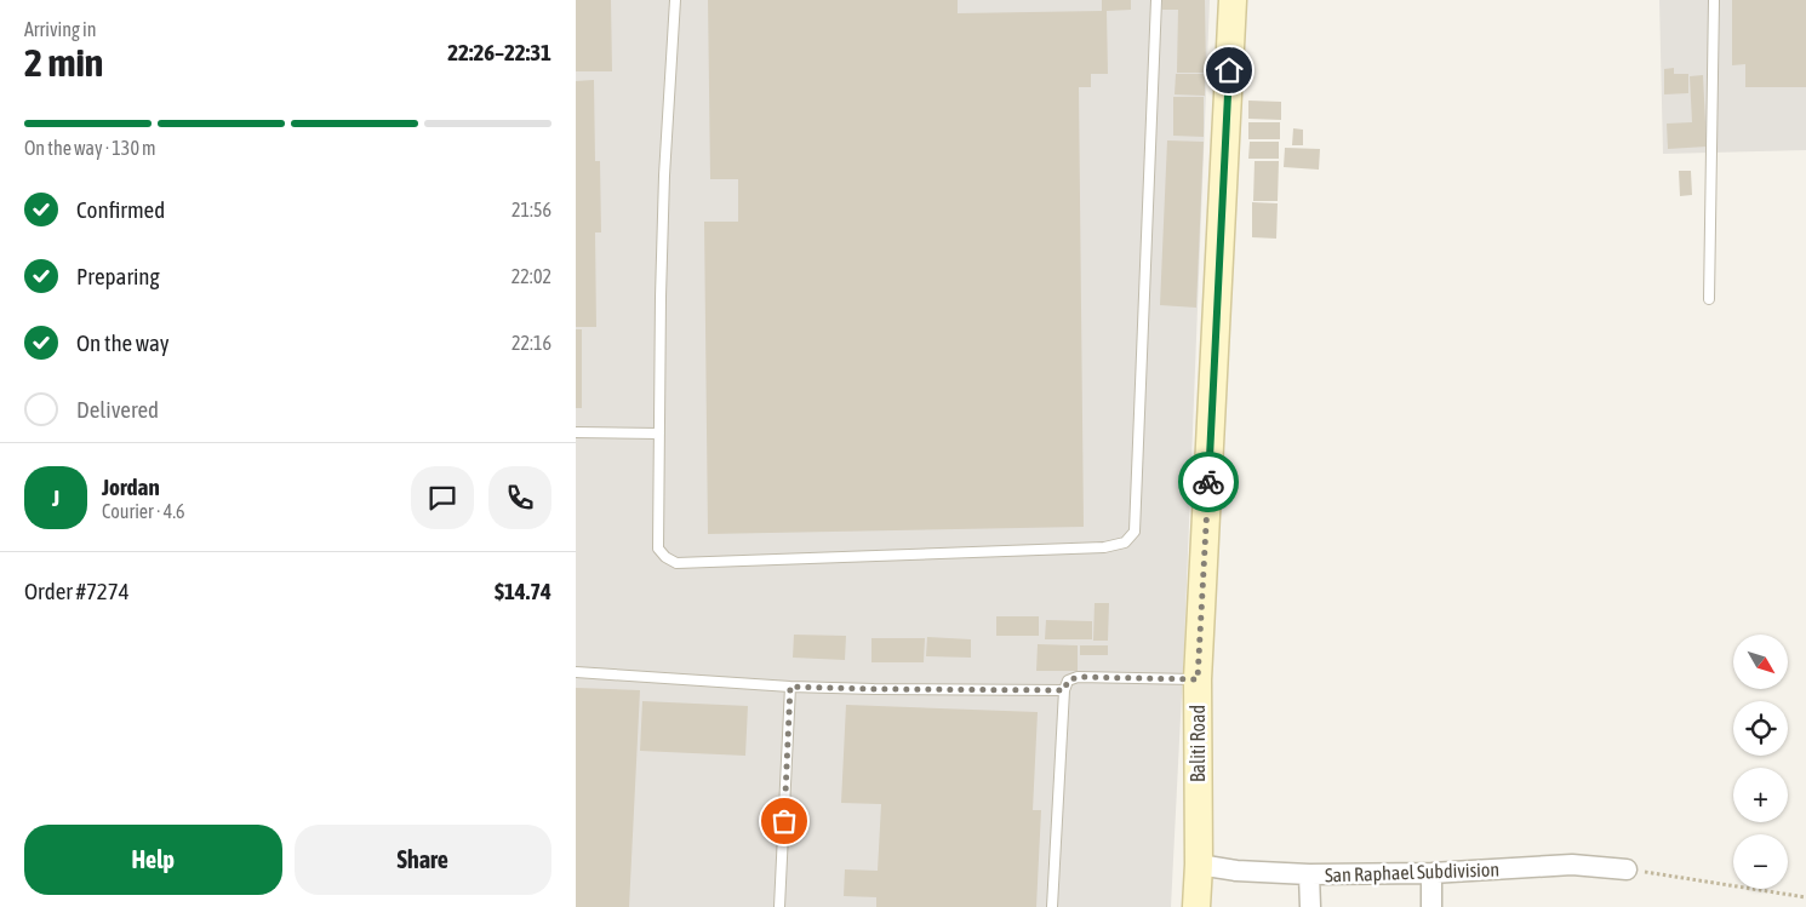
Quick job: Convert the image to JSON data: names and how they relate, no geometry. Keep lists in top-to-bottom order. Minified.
{"streets":{"main road":["Baliti Road"],"street":["San Raphael Subdivision"]},"crossings":[["Baliti Road","San Raphael Subdivision"]],"north":"bottom right","page":{"heading":["2 min","Arriving in","22:26–22:31"],"panel":["Jordan","Courier · 4.6","Order #7274","$14.74"],"bar":"On the way · 130 m","list":[["Confirmed","21:56"],["Preparing","22:02"],["On the way","22:16"],"Delivered"],"round":"J","map_buttons":["+","−"],"buttons":["Help","Share"]}}
